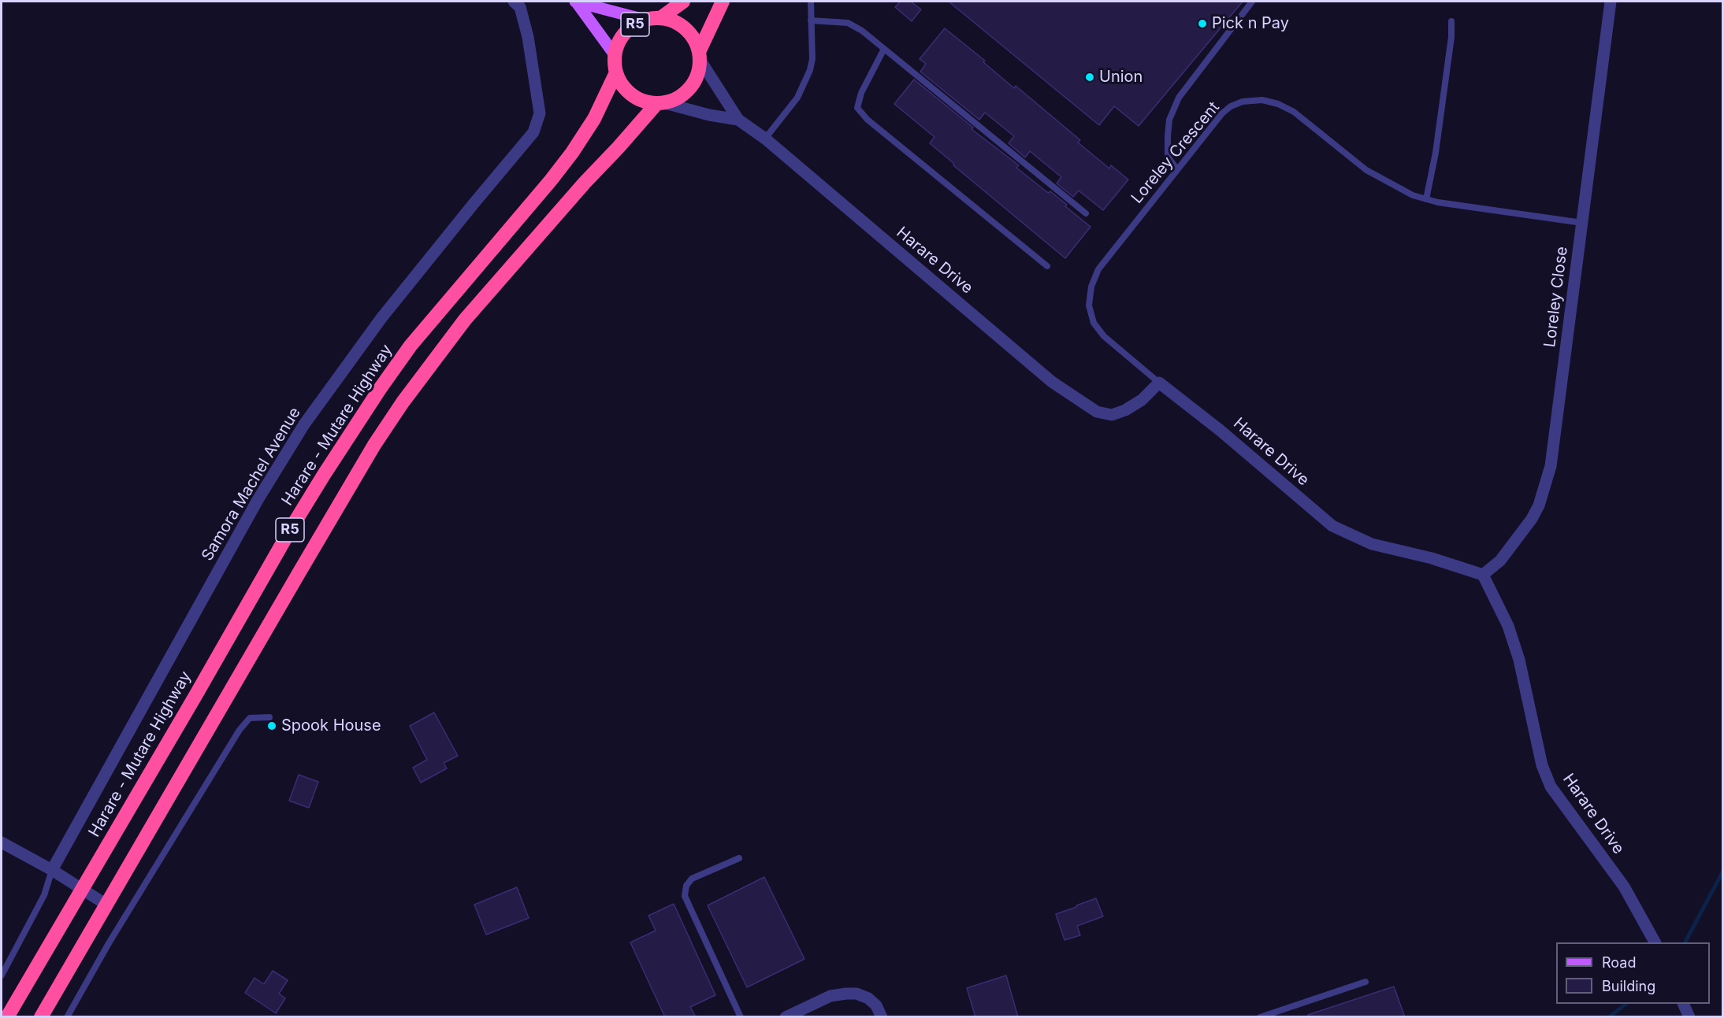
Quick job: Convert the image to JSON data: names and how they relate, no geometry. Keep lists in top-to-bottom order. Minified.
{"streets":{"highway":["R5","Harare - Mutare Highway"],"street":["Harare Drive","Loreley Close","Samora Machel Avenue"],"lane":["Loreley Crescent"]},"crossings":[["R5","Harare Drive"],["R5","Harare - Mutare Highway"],["Loreley Crescent","Harare Drive"],["Loreley Crescent","Loreley Close"],["Harare Drive","Loreley Close"],["Harare Drive","Harare - Mutare Highway"]],"places":["Pick n Pay","Union","Spook House"],"legend":["Road","Building"]}
